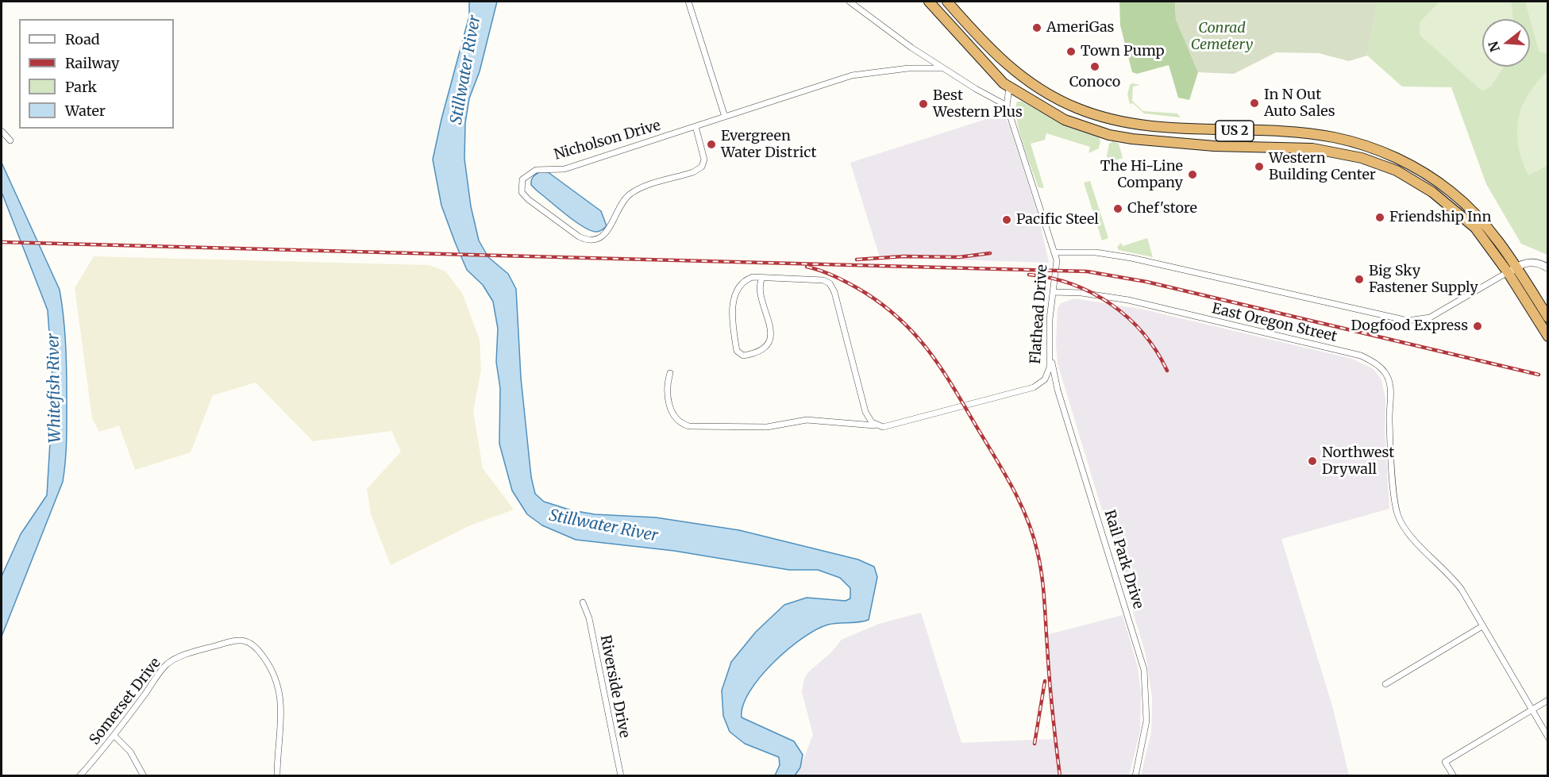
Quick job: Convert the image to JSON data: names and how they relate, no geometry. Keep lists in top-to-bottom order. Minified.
{"streets":{"highway":["US 2"],"street":["Nicholson Drive","Flathead Drive","East Oregon Street","Rail Park Drive","Riverside Drive","Somerset Drive"]},"crossings":[["US 2","Flathead Drive"],["Flathead Drive","East Oregon Street"],["Flathead Drive","Rail Park Drive"]],"water":["Stillwater River","Whitefish River"],"parks":["Conrad Cemetery"],"places":["AmeriGas","Town Pump","Conoco","In N Out Auto Sales","Best Western Plus","Evergreen Water District","Western Building Center","The Hi-Line Company","Chef'store","Friendship Inn","Pacific Steel","Big Sky Fastener Supply","Dogfood Express","Northwest Drywall"],"legend":["Road","Railway","Park","Water"],"north":"left"}
